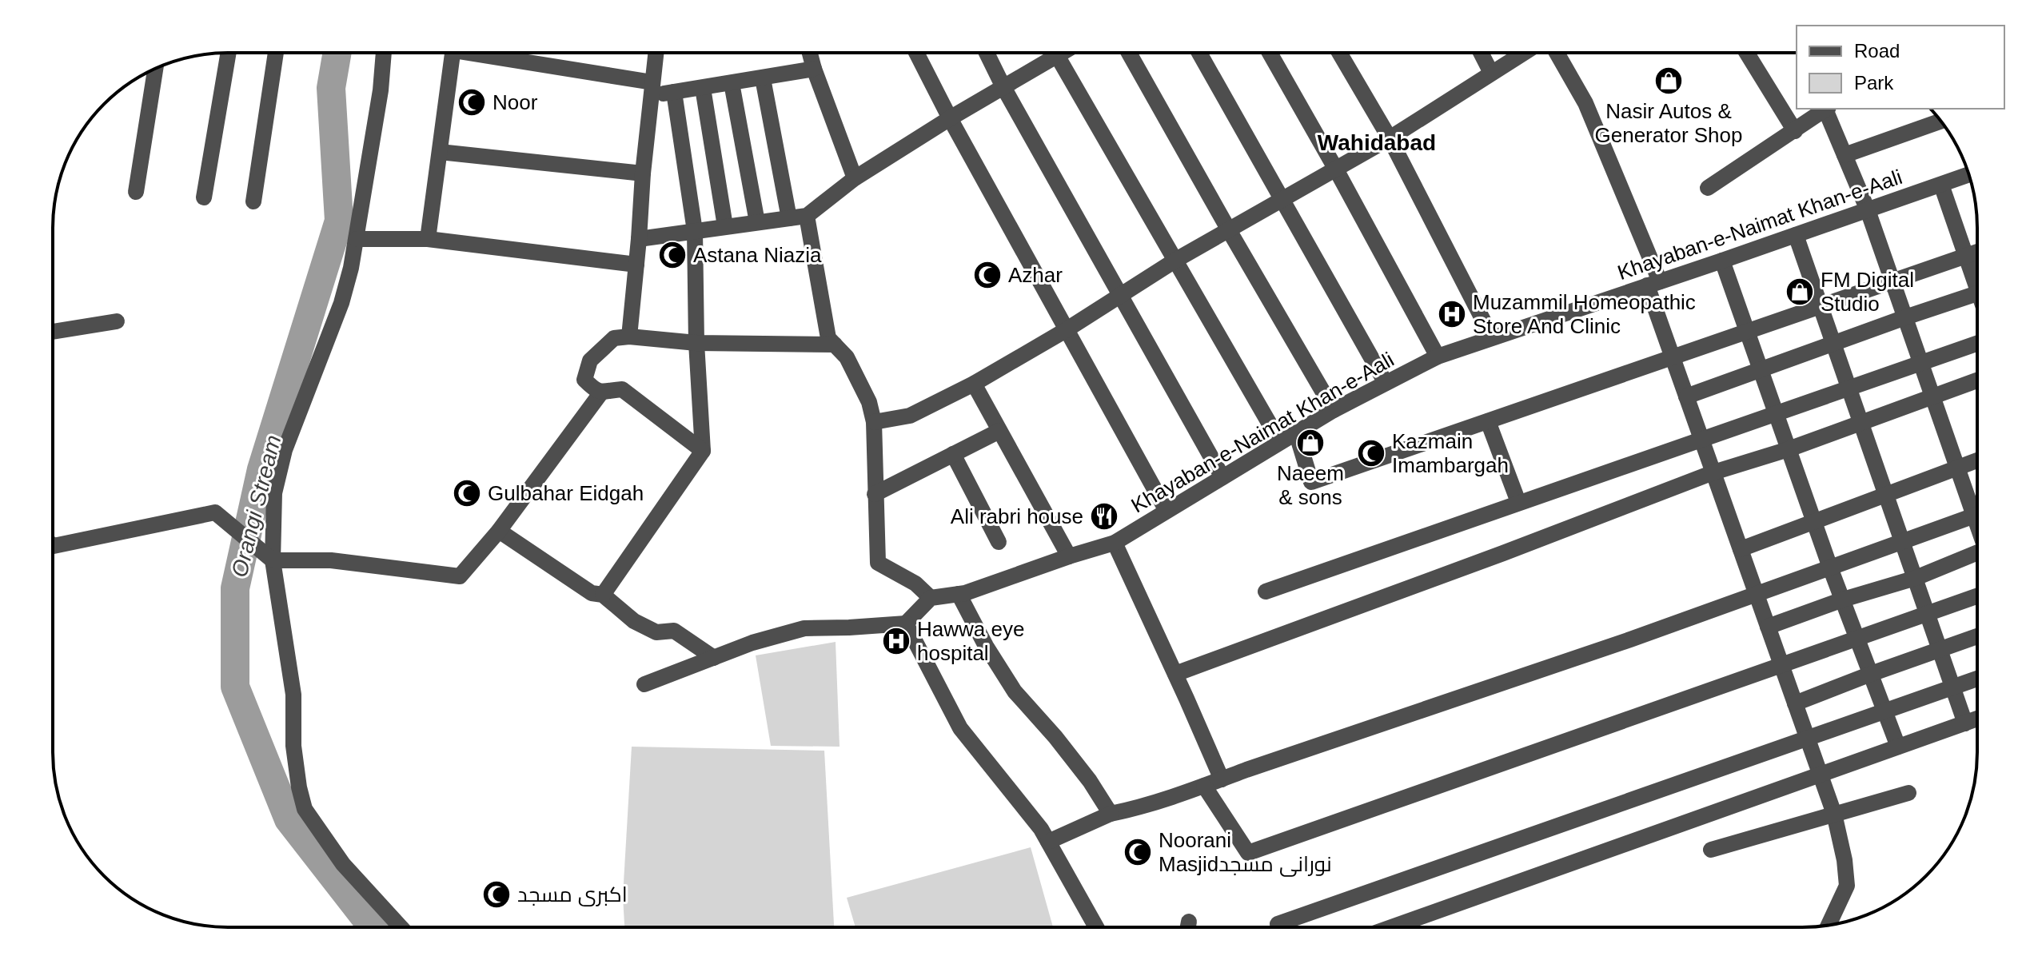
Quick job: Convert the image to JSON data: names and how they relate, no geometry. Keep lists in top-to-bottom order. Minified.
{"streets":{"street":["Khayaban-e-Naimat Khan-e-Aali"]},"districts":["Wahidabad"],"water":["Orangi Stream"],"places":{"shop":["Nasir Autos & Generator Shop","FM Digital Studio","Naeem & sons"],"mosque":["Noor","Astana Niazia","Azhar","Kazmain Imambargah","Gulbahar Eidgah","Noorani Masjidنورانی مسجد","اکبری مسجد"],"hospital":["Muzammil Homeopathic Store And Clinic","Hawwa eye hospital"],"restaurant":["Ali rabri house"]},"legend":["Road","Park"]}
